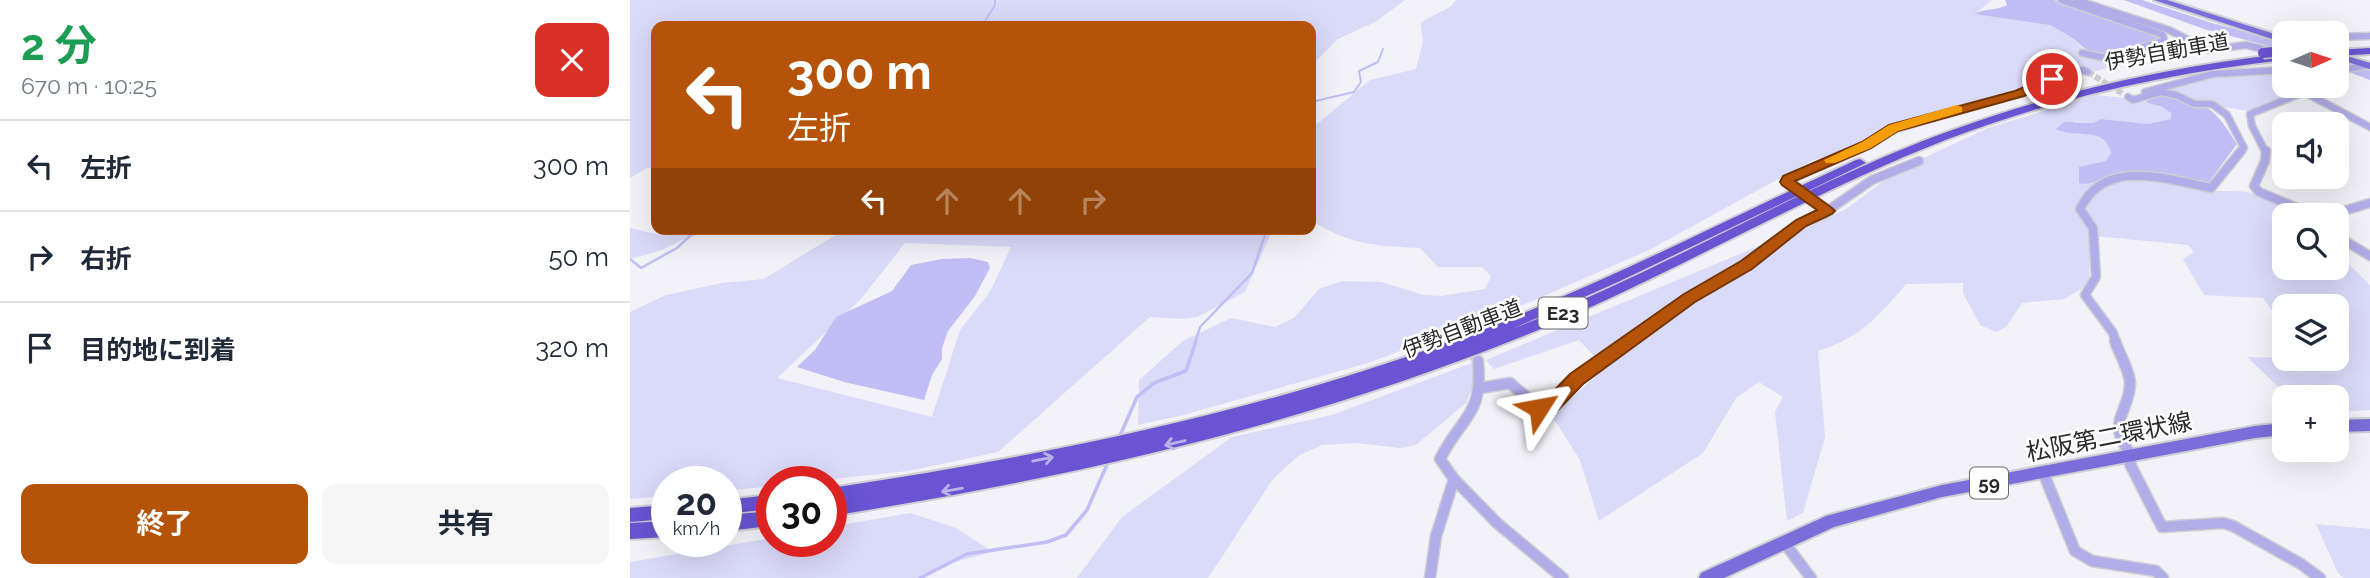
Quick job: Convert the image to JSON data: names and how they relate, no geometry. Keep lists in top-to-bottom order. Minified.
{"streets":{"highway":["伊勢自動車道","E23"],"main road":["松阪第二環状線","59"]},"north":"right","page":{"heading":["2 分","670 m · 10:25"],"map_buttons":"+","turn":["300 m","左折"],"list":[{"name":"左折","value":"300 m"},{"name":"右折","value":"50 m"},{"name":"目的地に到着","value":"320 m"}],"speed":"20 km/h","limit":"30","buttons":["終了","共有"]}}
